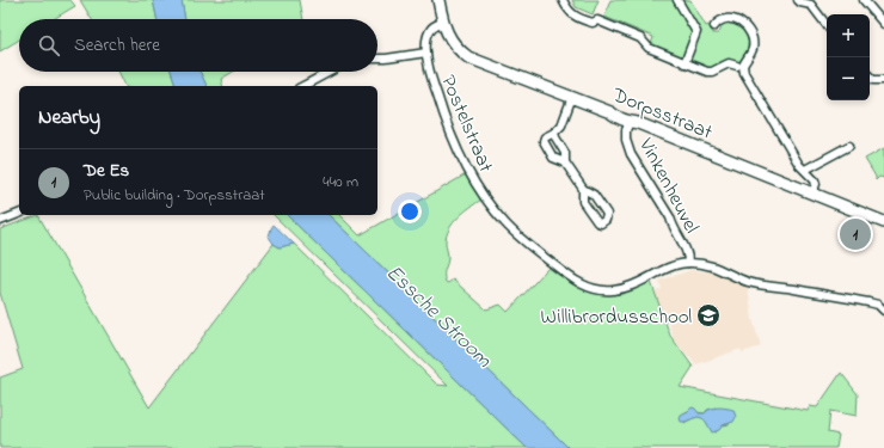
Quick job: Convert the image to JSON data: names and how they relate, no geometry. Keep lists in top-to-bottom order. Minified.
{"streets":{"street":["Dorpsstraat","Postelstraat","Vinkenheuvel"]},"crossings":[["Dorpsstraat","Postelstraat"],["Dorpsstraat","Vinkenheuvel"],["Postelstraat","Vinkenheuvel"]],"water":["Essche Stroom"],"places":{"school or university":["Willibrordusschool"]},"page":{"map_buttons":["+","−"],"search":"Search here","heading":"Nearby","list":[{"mark":"1","name":"De Es","note":"Public building · Dorpsstraat","value":"440 m"}],"pins":"1"}}
